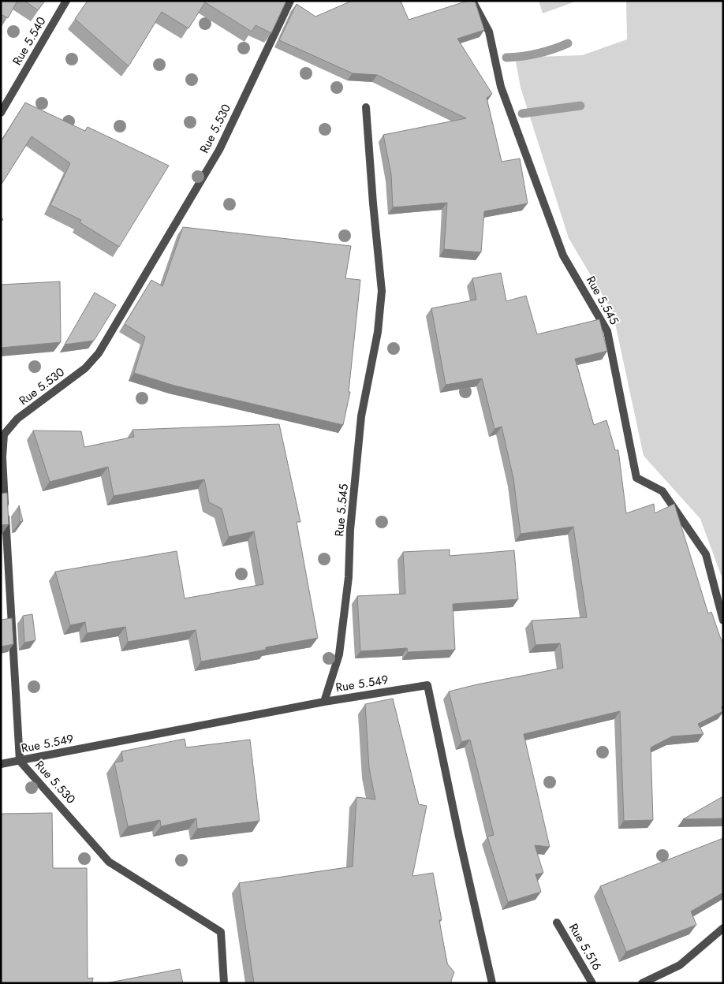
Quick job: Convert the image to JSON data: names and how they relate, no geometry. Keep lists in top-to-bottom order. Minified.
{"streets":{"street":["Rue 5.540","Rue 5.530","Rue 5.545","Rue 5.549","Rue 5.516"]},"crossings":[["Rue 5.530","Rue 5.549"],["Rue 5.545","Rue 5.549"]]}
